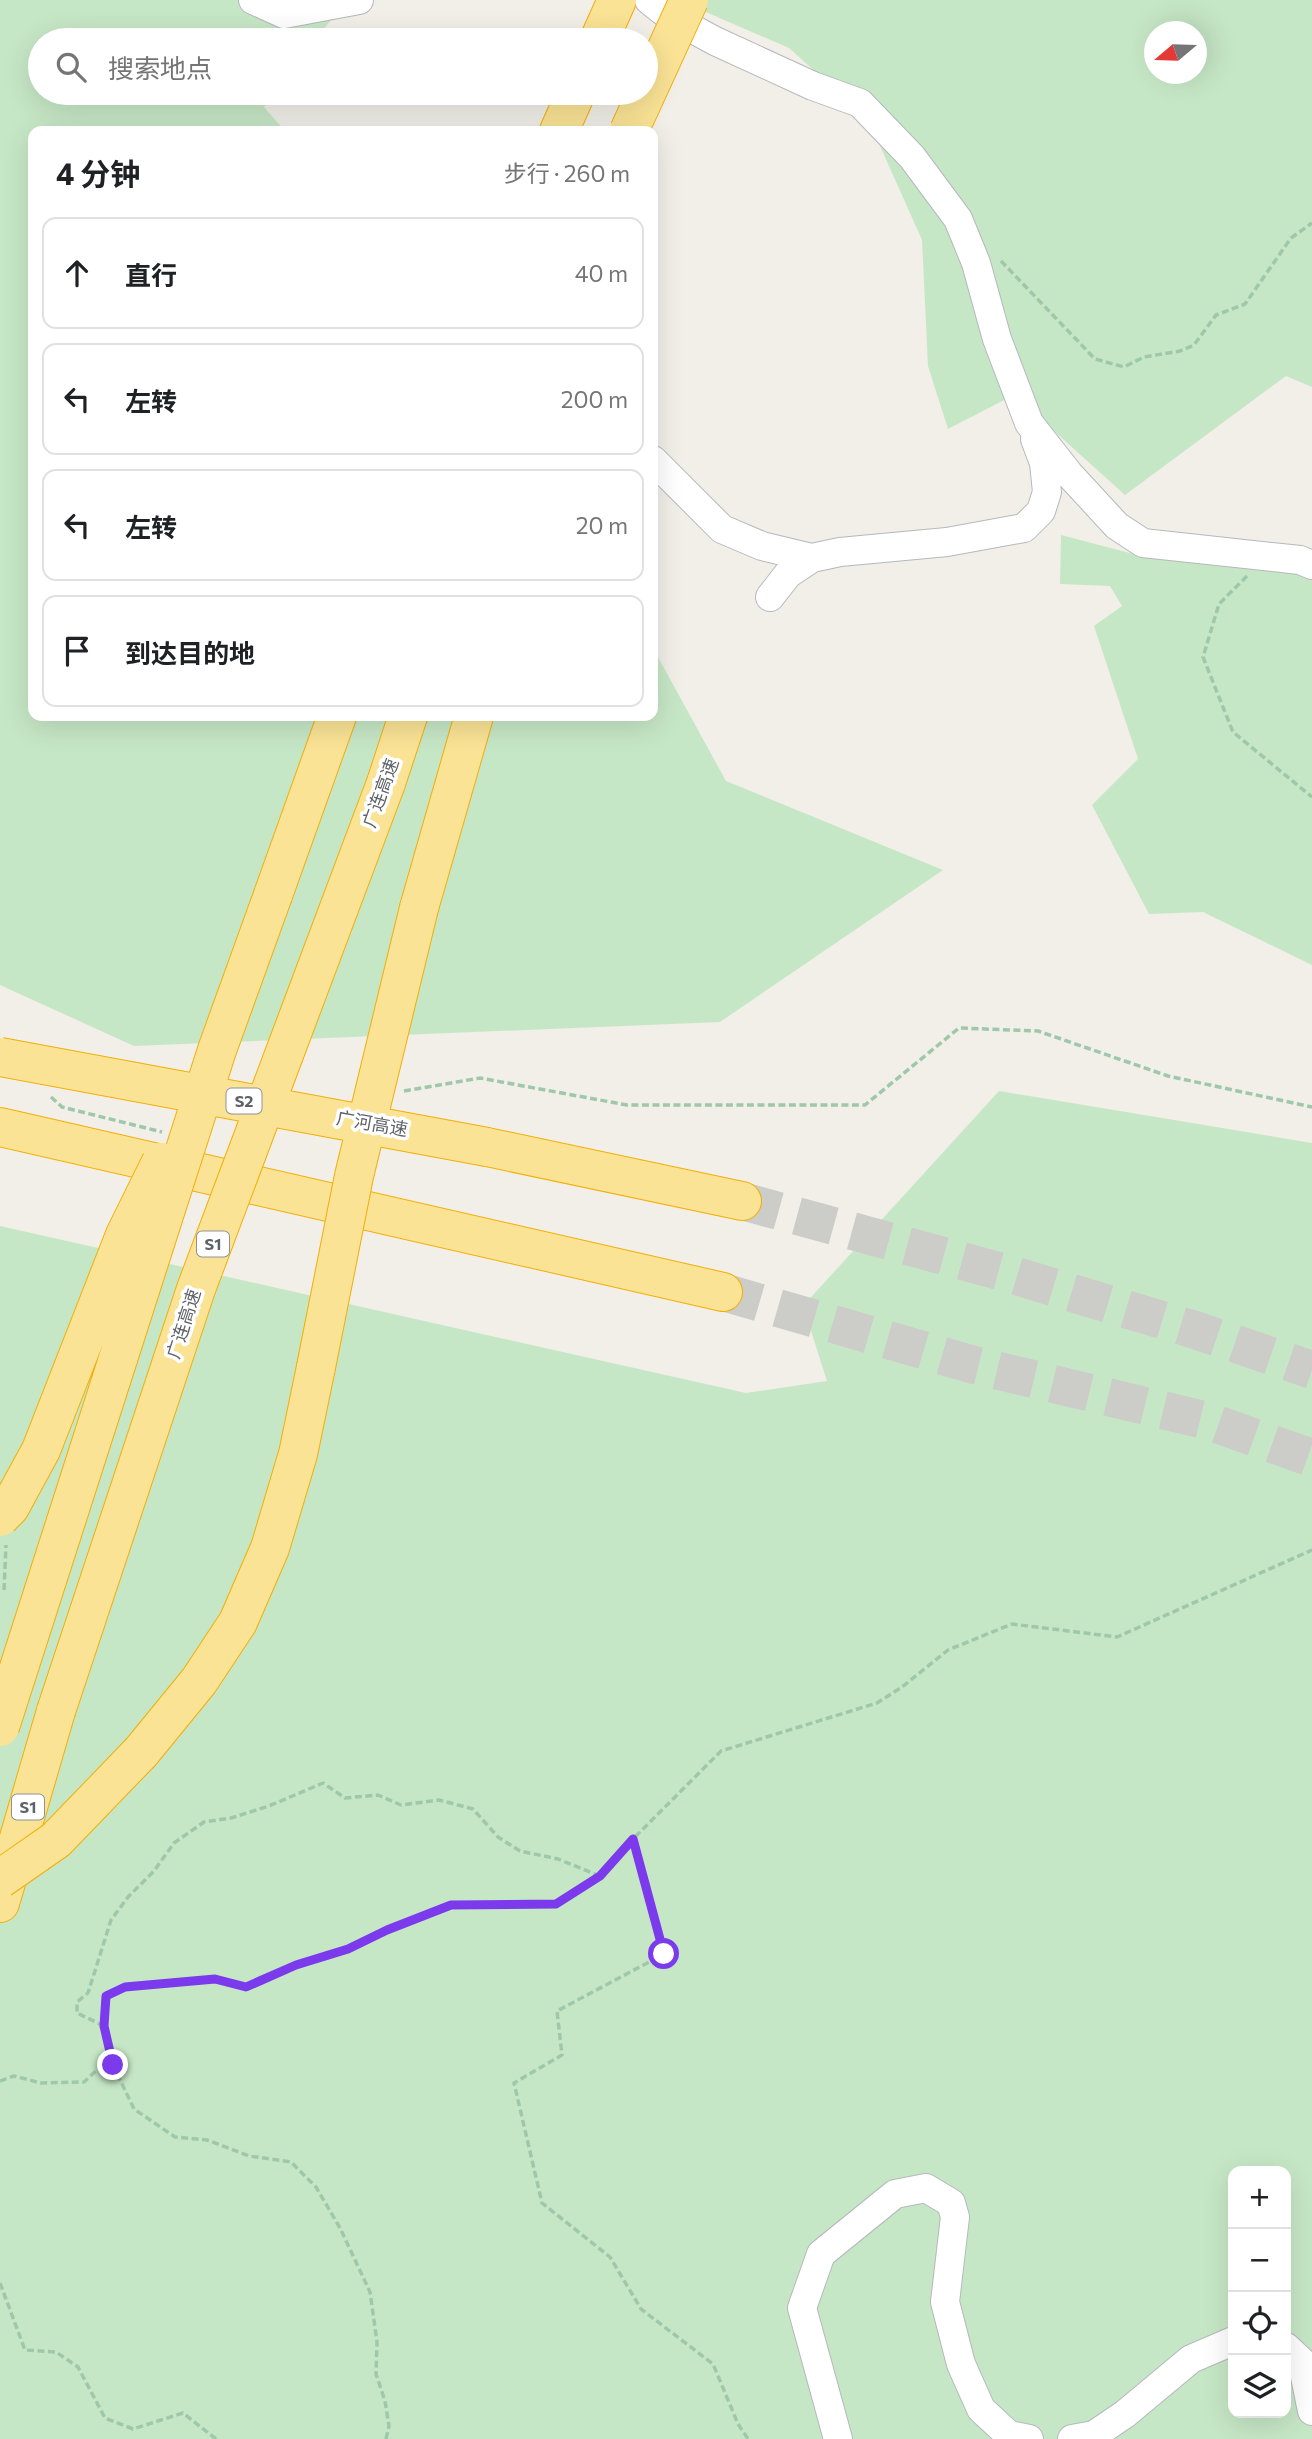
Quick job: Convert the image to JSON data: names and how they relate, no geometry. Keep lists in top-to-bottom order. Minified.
{"streets":{"highway":["广连高速","S2","广河高速","S1"]},"north":"left","page":{"search":"搜索地点","heading":["4 分钟","步行 · 260 m"],"list":[["直行","40 m"],["左转","200 m"],["左转","20 m"],"到达目的地"],"map_buttons":["+","−"]}}
